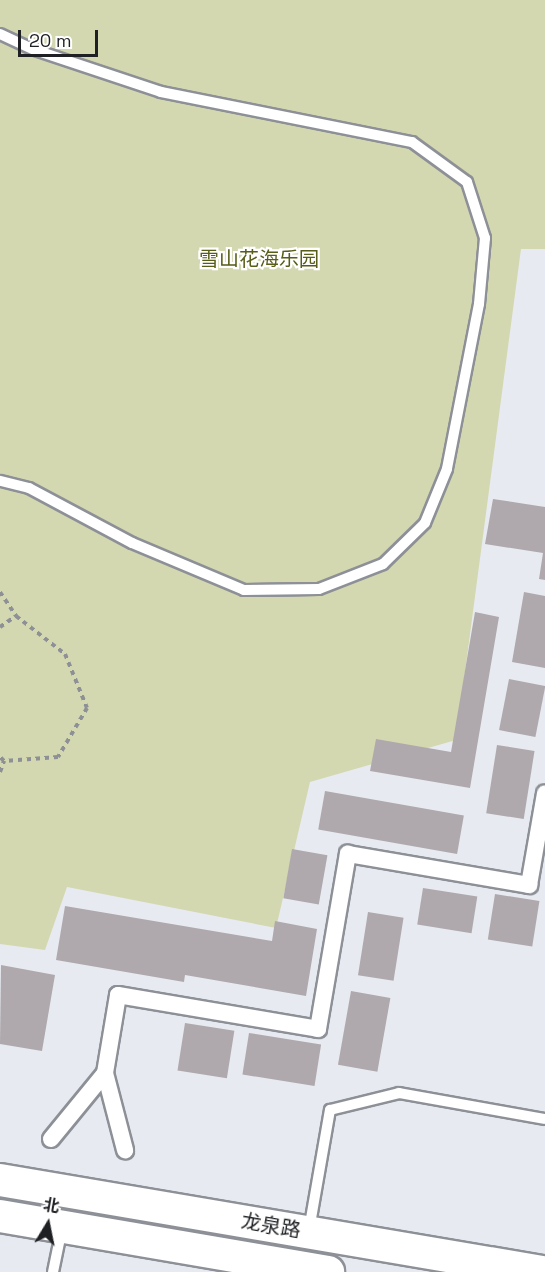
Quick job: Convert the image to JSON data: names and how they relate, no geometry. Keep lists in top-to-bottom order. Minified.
{"streets":{"main road":["龙泉路"]},"parks":["雪山花海乐园"],"scale_bar":"20 m","north":"top"}
